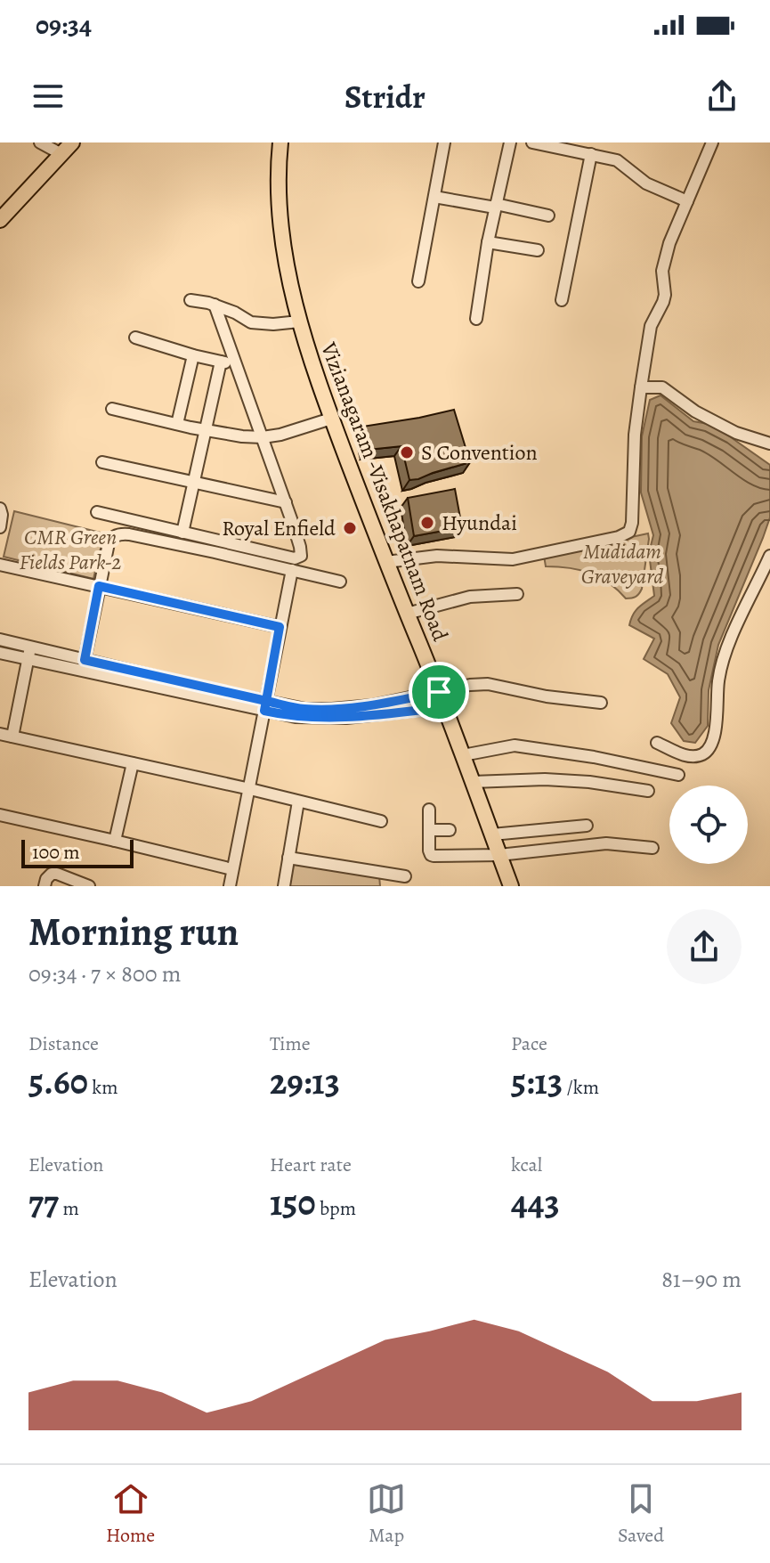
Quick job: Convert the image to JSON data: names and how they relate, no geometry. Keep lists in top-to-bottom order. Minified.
{"streets":{"main road":["Vizianagaram -Visakhapatnam Road"]},"parks":["CMR Green Fields Park-2","Mudidam Graveyard"],"places":["S Convention","Hyundai","Royal Enfield"],"scale_bar":"100 m","page":{"status":"09:34","header":"Stridr","scale":"100 m","heading":["Morning run","09:34 · 7 × 800 m"],"stats":[["Distance","5.60 km"],["Time","29:13"],["Pace","5:13 /km"],["Elevation","77 m"],["Heart rate","150 bpm"],["kcal","443"]],"chart":["Elevation","81–90 m"],"tabs":["Home","Map","Saved"]}}
